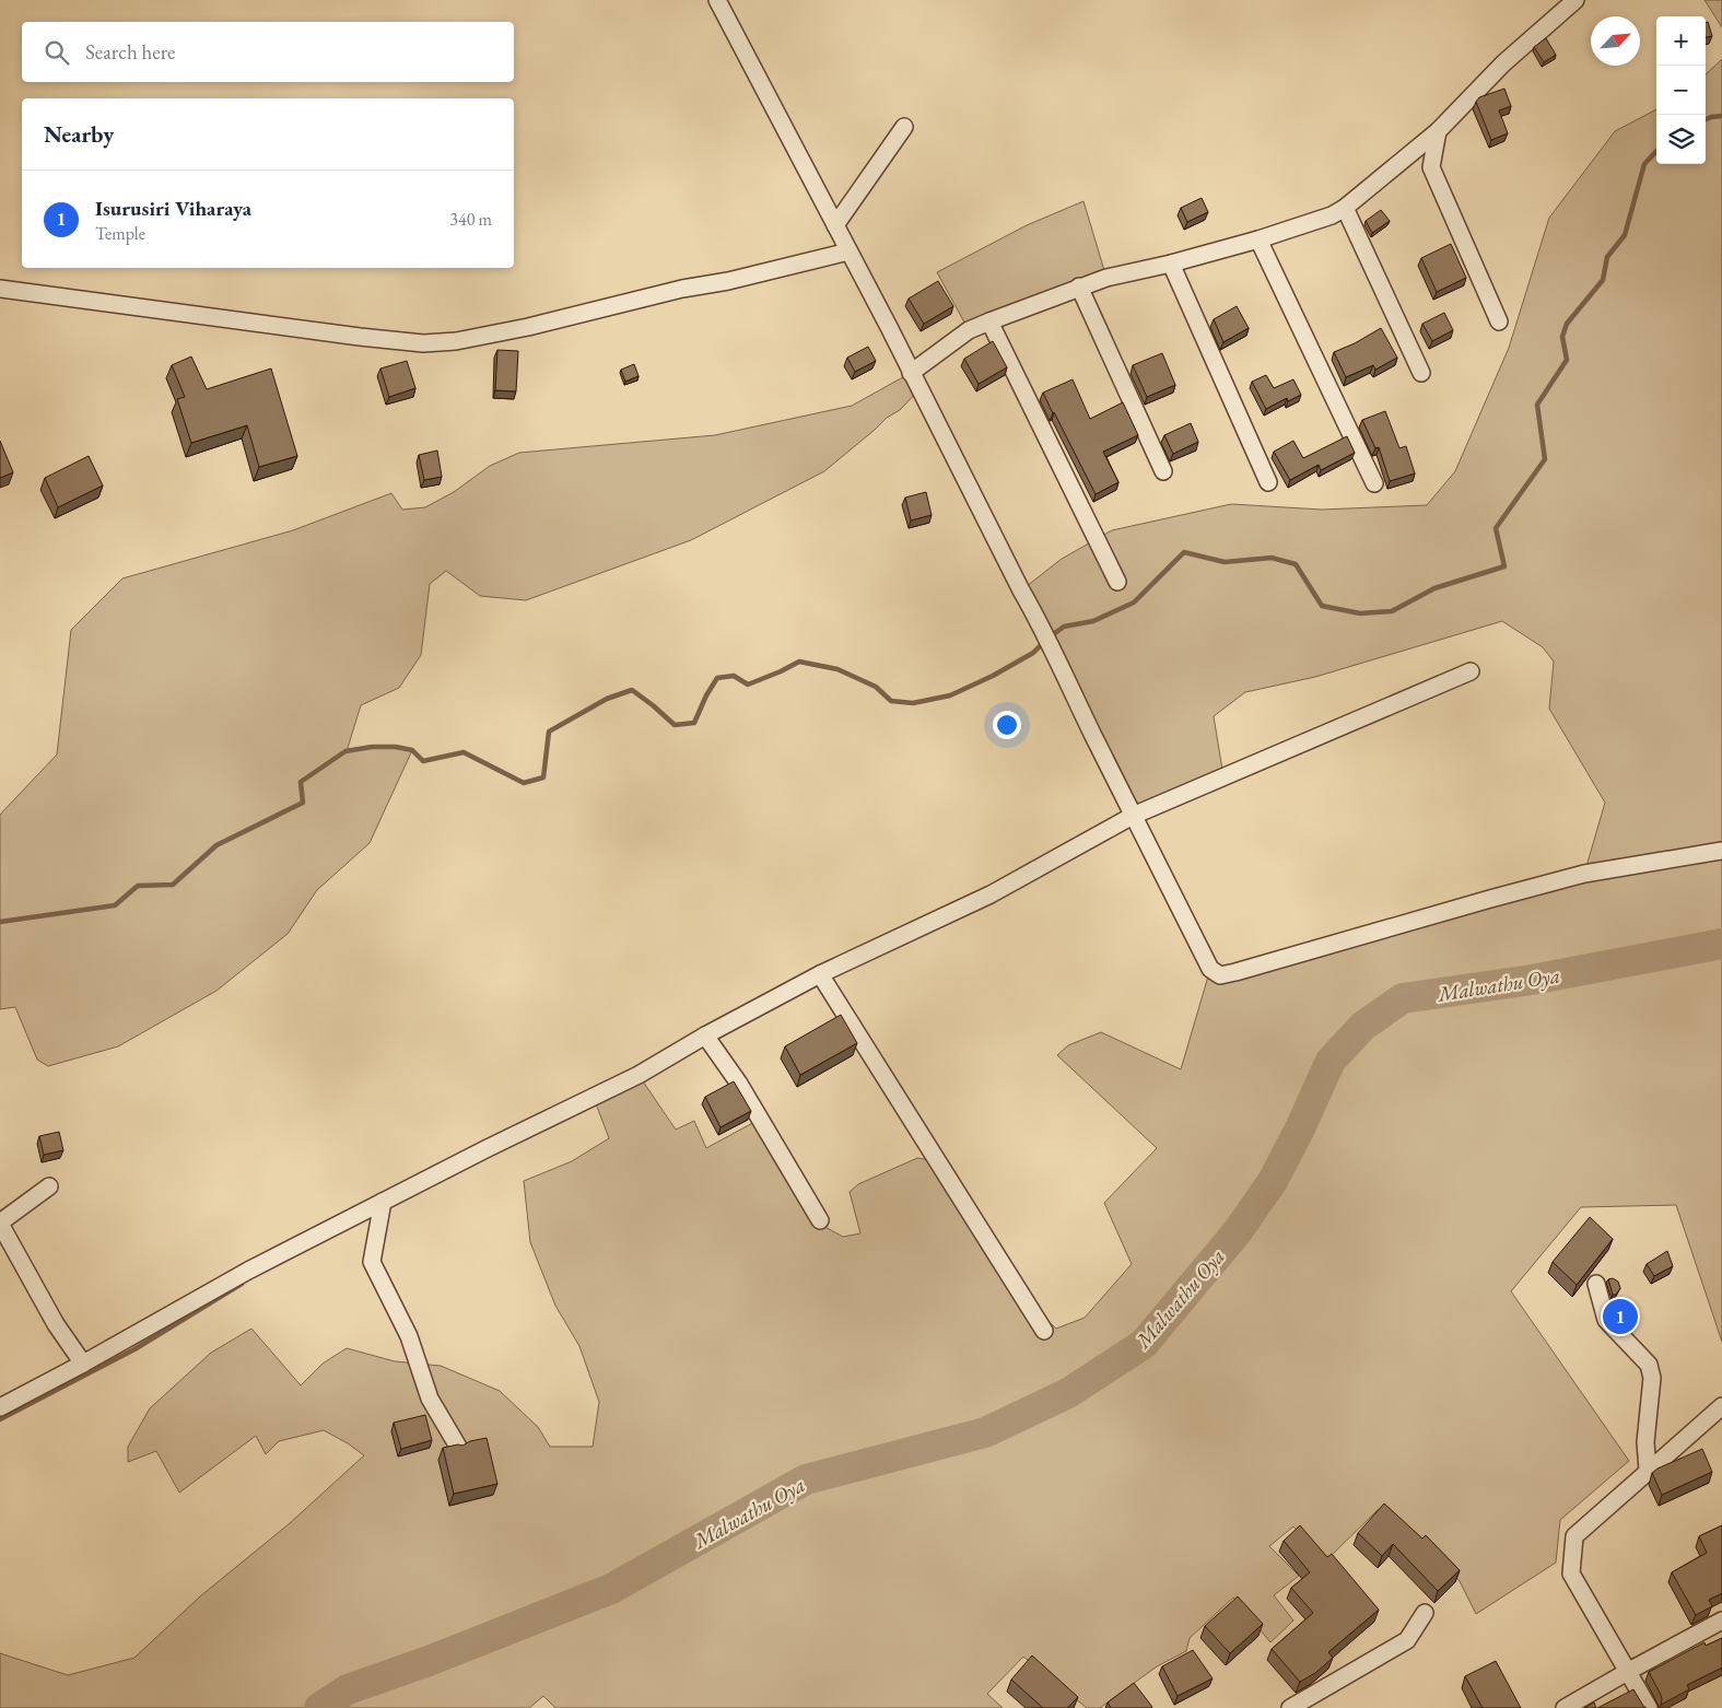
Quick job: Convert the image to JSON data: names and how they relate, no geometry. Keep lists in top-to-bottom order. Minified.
{"water":["Malwathu Oya"],"north":"top right","page":{"map_buttons":["+","−"],"search":"Search here","heading":"Nearby","list":[{"mark":"1","name":"Isurusiri Viharaya","note":"Temple","value":"340 m"}],"pins":"1"}}
